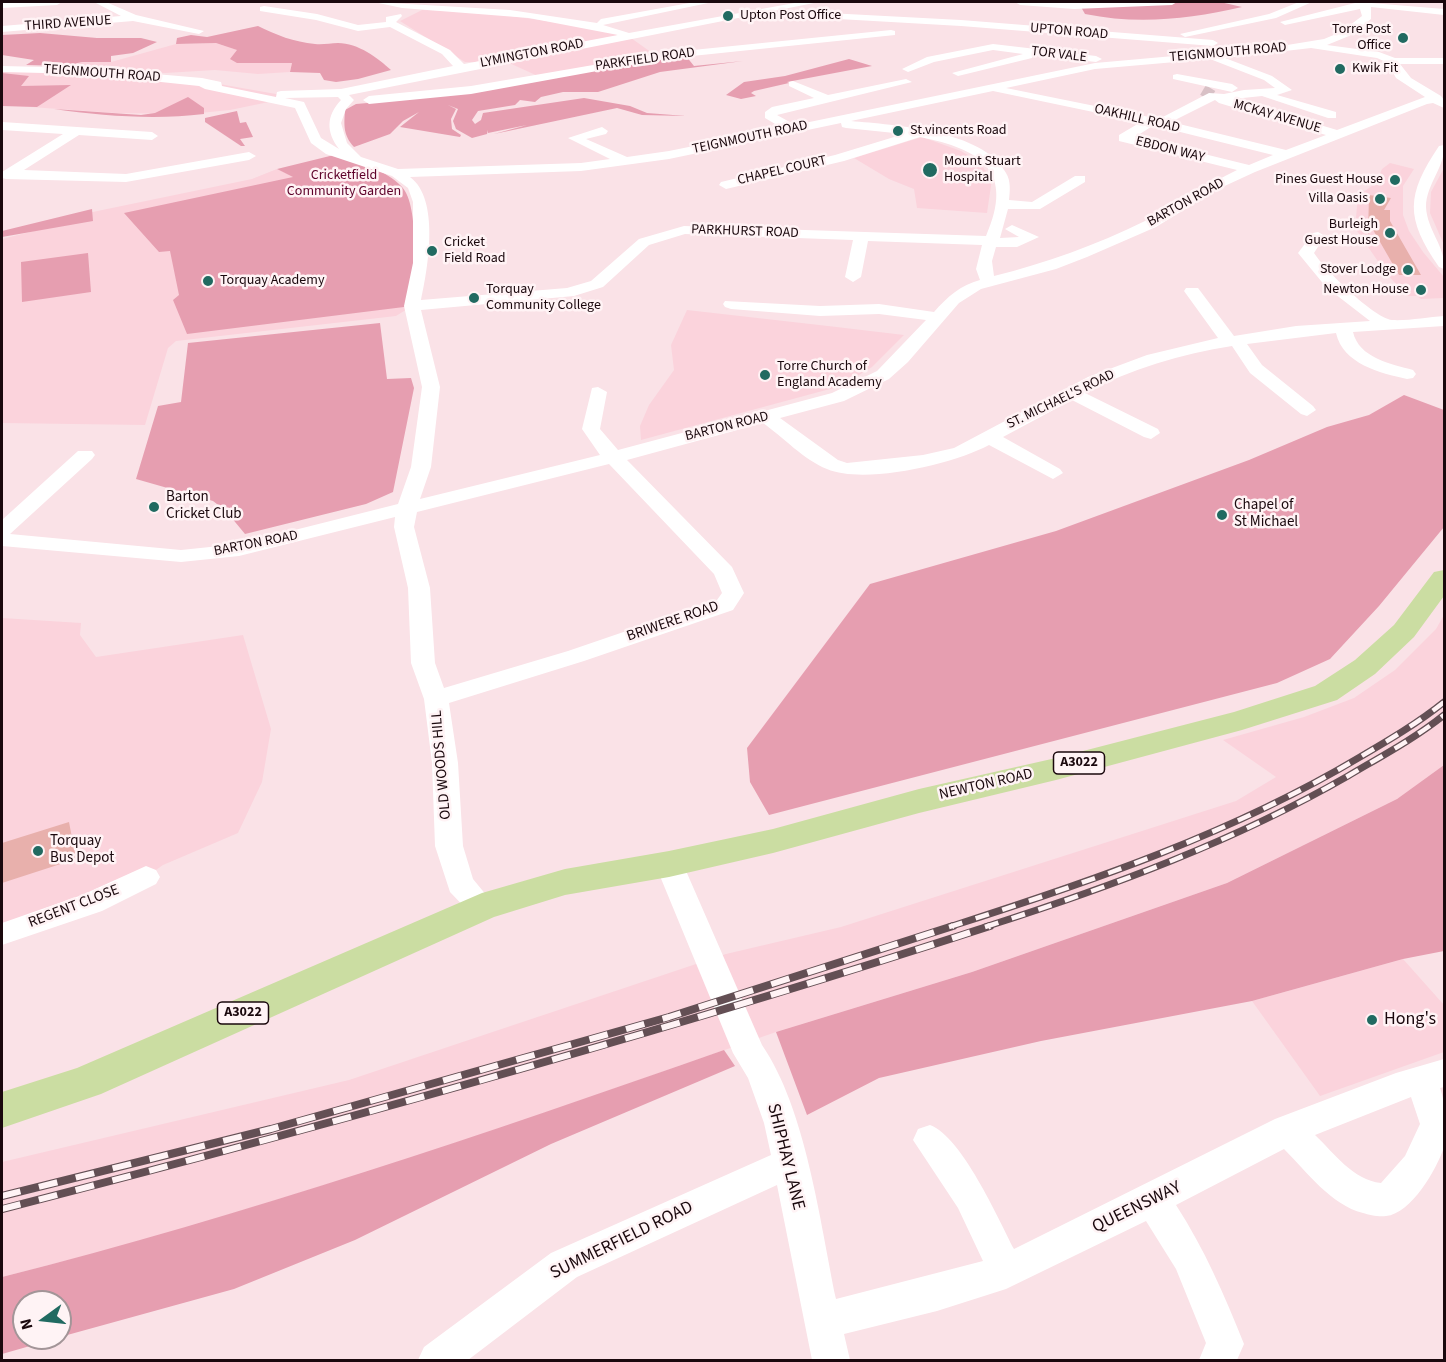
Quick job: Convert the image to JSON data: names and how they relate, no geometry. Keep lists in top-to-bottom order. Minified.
{"streets":{"main road":["A3022","NEWTON ROAD"],"street":["THIRD AVENUE","UPTON ROAD","TEIGNMOUTH ROAD","LYMINGTON ROAD","TOR VALE","PARKFIELD ROAD","MCKAY AVENUE","OAKHILL ROAD","EBDON WAY","CHAPEL COURT","BARTON ROAD","PARKHURST ROAD","ST. MICHAEL'S ROAD","BRIWERE ROAD","OLD WOODS HILL","REGENT CLOSE","SHIPHAY LANE","QUEENSWAY","SUMMERFIELD ROAD"]},"crossings":[["UPTON ROAD","TEIGNMOUTH ROAD"],["UPTON ROAD","LYMINGTON ROAD"],["UPTON ROAD","TOR VALE"],["UPTON ROAD","PARKFIELD ROAD"],["TEIGNMOUTH ROAD","LYMINGTON ROAD"],["TEIGNMOUTH ROAD","TOR VALE"],["TEIGNMOUTH ROAD","MCKAY AVENUE"],["TEIGNMOUTH ROAD","OAKHILL ROAD"],["LYMINGTON ROAD","PARKFIELD ROAD"],["MCKAY AVENUE","BARTON ROAD"],["OAKHILL ROAD","EBDON WAY"],["OAKHILL ROAD","BARTON ROAD"],["EBDON WAY","BARTON ROAD"],["BARTON ROAD","ST. MICHAEL'S ROAD"],["BARTON ROAD","BRIWERE ROAD"],["BARTON ROAD","OLD WOODS HILL"],["PARKHURST ROAD","OLD WOODS HILL"],["BRIWERE ROAD","OLD WOODS HILL"],["A3022","OLD WOODS HILL"],["A3022","NEWTON ROAD"],["OLD WOODS HILL","NEWTON ROAD"],["NEWTON ROAD","SHIPHAY LANE"],["SHIPHAY LANE","QUEENSWAY"],["SHIPHAY LANE","SUMMERFIELD ROAD"]],"parks":["Cricketfield Community Garden"],"places":["Upton Post Office","Torre Post Office","Kwik Fit","St.vincents Road","Mount Stuart Hospital","Pines Guest House","Villa Oasis","Burleigh Guest House","Cricket Field Road","Stover Lodge","Torquay Academy","Newton House","Torquay Community College","Torre Church of England Academy","Barton Cricket Club","Chapel of St Michael","Torquay Bus Depot","Hong's"],"north":"left"}
